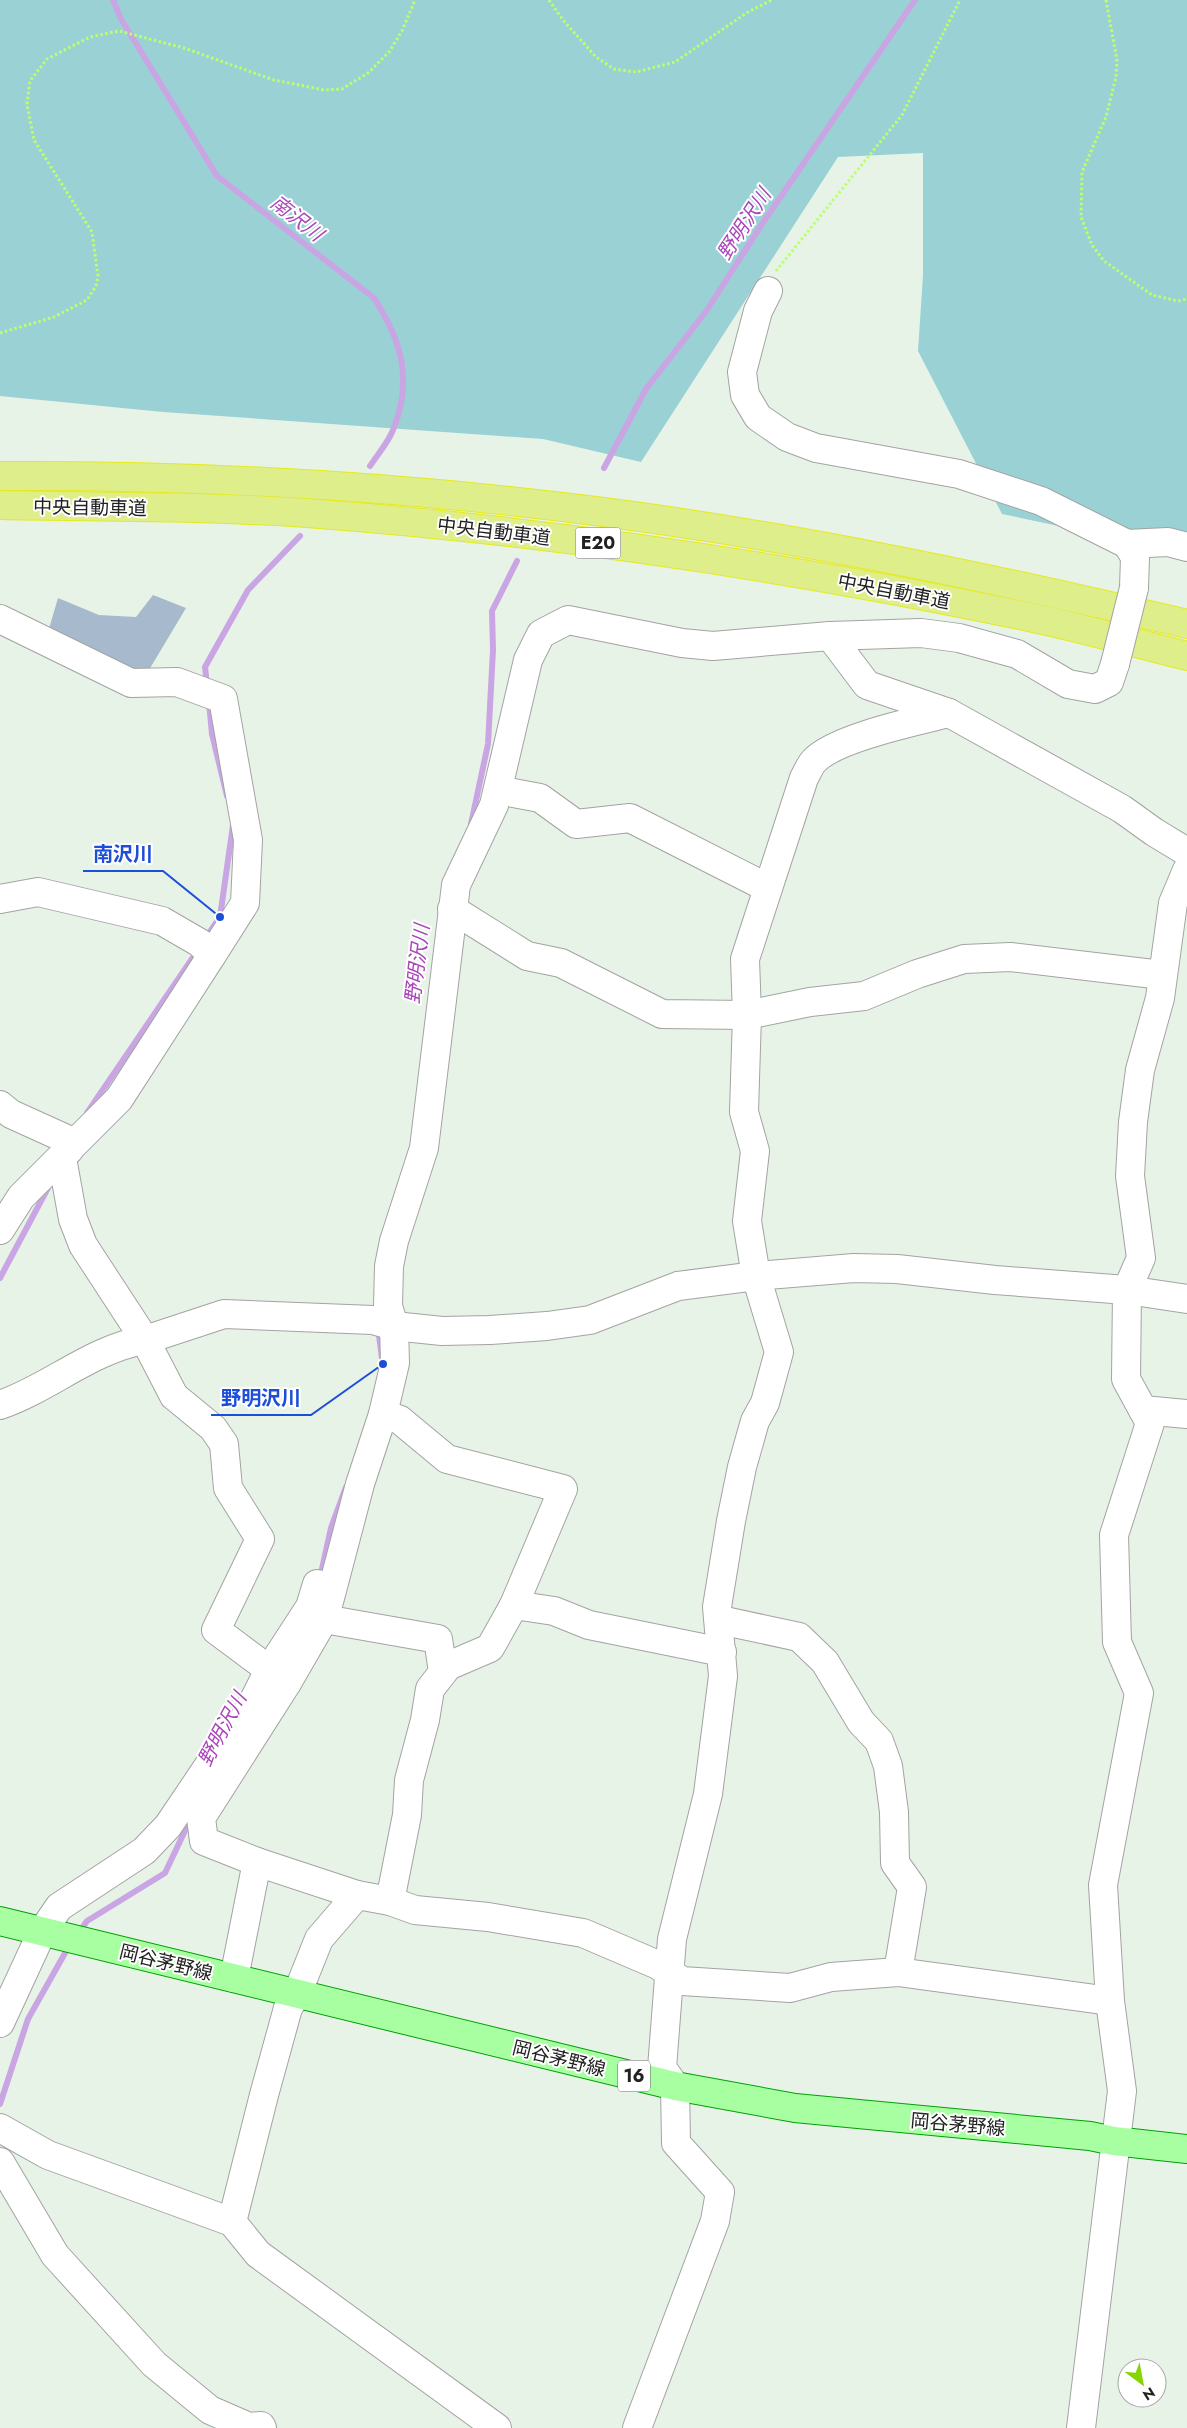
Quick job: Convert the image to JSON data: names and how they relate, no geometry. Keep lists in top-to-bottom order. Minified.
{"streets":{"highway":["中央自動車道","E20"],"main road":["岡谷茅野線","16"]},"water":["南沢川","野明沢川"],"places":["南沢川","野明沢川"],"north":"bottom right"}
